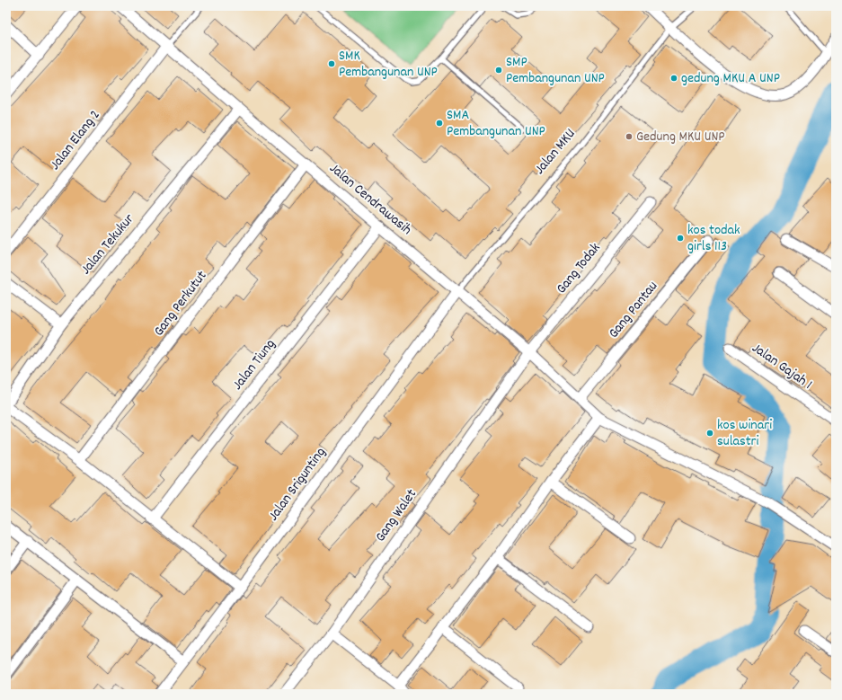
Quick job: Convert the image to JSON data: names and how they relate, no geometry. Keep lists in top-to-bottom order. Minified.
{"streets":{"street":["Jalan Elang 2","Jalan Cendrawasih","Jalan Tekukur","Gang Todak","Gang Perkutut","Gang Pantau","Jalan Tiung","Jalan Gajah 1","Jalan Srigunting","Gang Walet"],"lane":["Jalan MKU"]},"crossings":[["Jalan Elang 2","Jalan Cendrawasih"],["Jalan MKU","Jalan Cendrawasih"],["Jalan MKU","Jalan Srigunting"],["Jalan Cendrawasih","Jalan Tekukur"],["Jalan Cendrawasih","Gang Todak"],["Jalan Cendrawasih","Gang Perkutut"],["Jalan Cendrawasih","Gang Pantau"],["Jalan Cendrawasih","Jalan Tiung"],["Jalan Cendrawasih","Jalan Srigunting"],["Jalan Cendrawasih","Gang Walet"],["Gang Todak","Gang Walet"]],"places":["SMK Pembangunan UNP","SMP Pembangunan UNP","gedung MKU A UNP","SMA Pembangunan UNP","Gedung MKU UNP","kos todak girls 113","kos winari sulastri"]}
